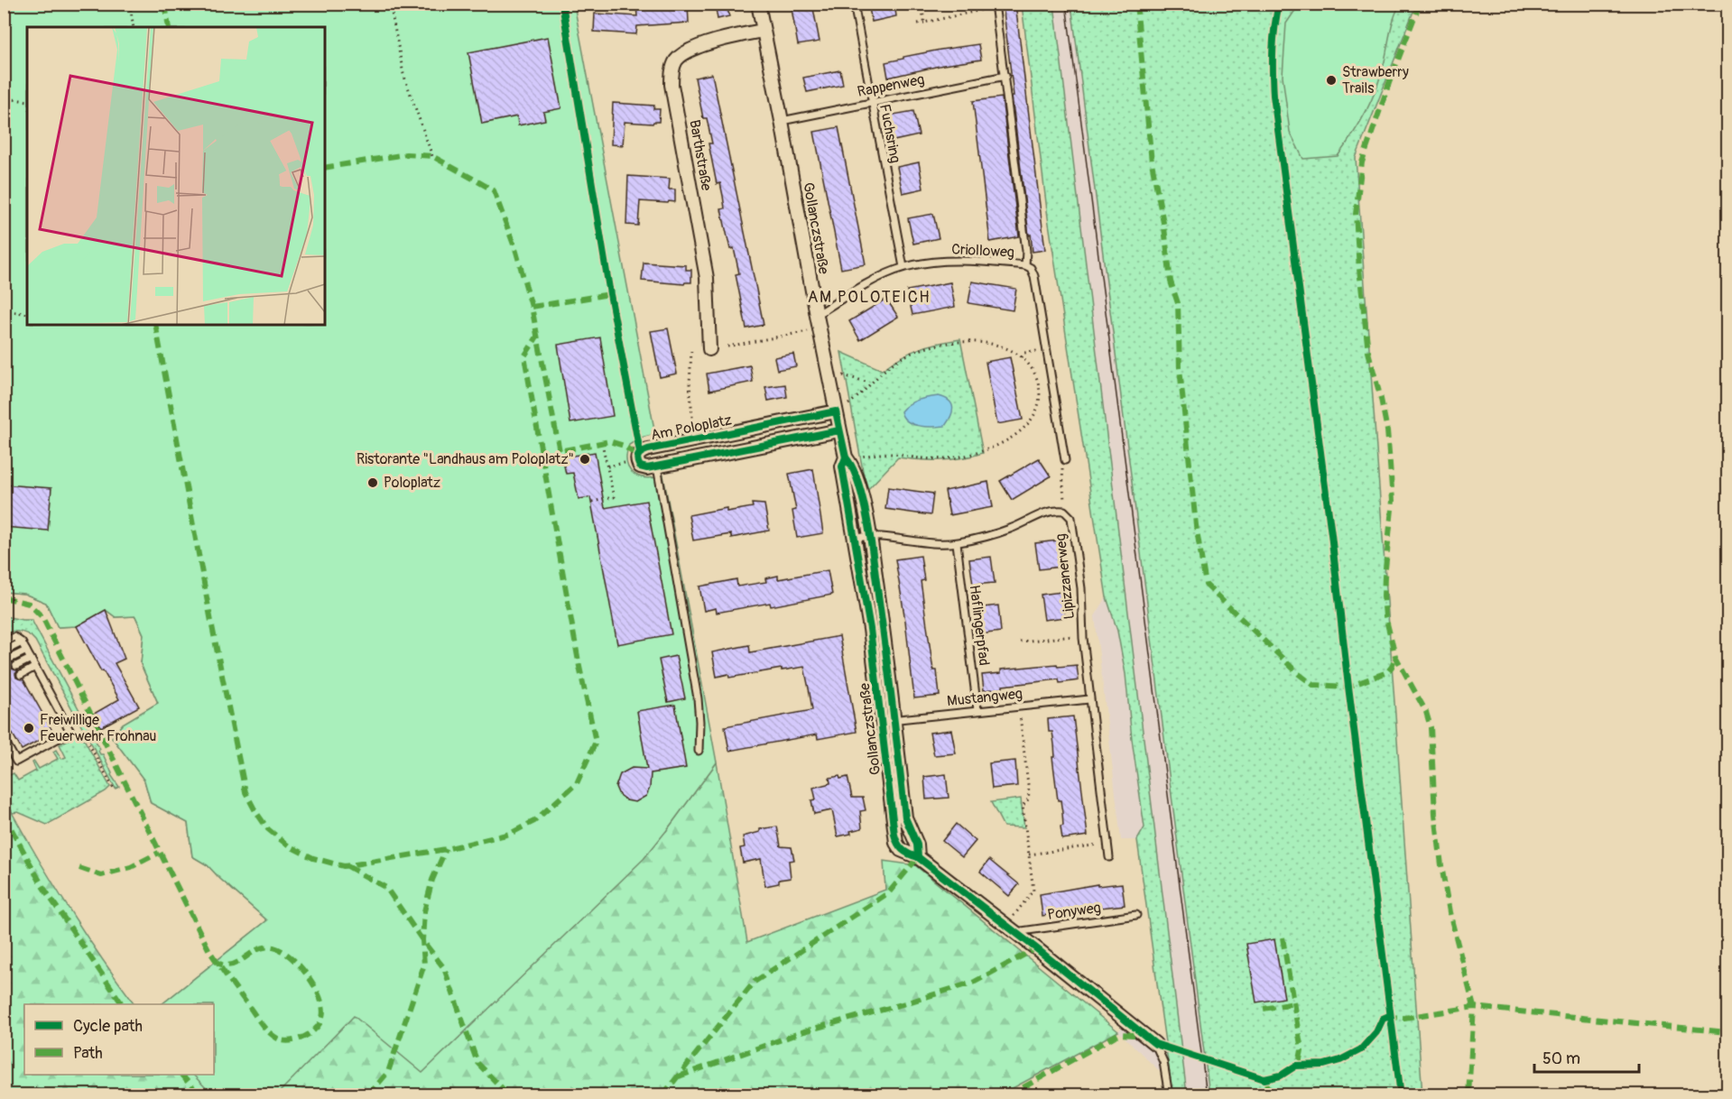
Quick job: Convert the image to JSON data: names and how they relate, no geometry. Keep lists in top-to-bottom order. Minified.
{"streets":{"street":["Barthstraße","Gollanczstraße","Am Poloplatz"],"lane":["Rappenweg","Fuchsring","Criolloweg","Lipizzanerweg","Haflingerpfad","Mustangweg","Ponyweg"]},"crossings":[["Rappenweg","Fuchsring"],["Rappenweg","Gollanczstraße"],["Fuchsring","Criolloweg"],["Barthstraße","Gollanczstraße"],["Gollanczstraße","Criolloweg"],["Gollanczstraße","Am Poloplatz"],["Gollanczstraße","Mustangweg"],["Gollanczstraße","Ponyweg"],["Lipizzanerweg","Mustangweg"],["Haflingerpfad","Mustangweg"]],"districts":["AM POLOTEICH"],"places":["Strawberry Trails","Ristorante \"Landhaus am Poloplatz\"","Poloplatz","Freiwillige Feuerwehr Frohnau"],"legend":["Cycle path","Path"],"scale_bar":"50 m"}
